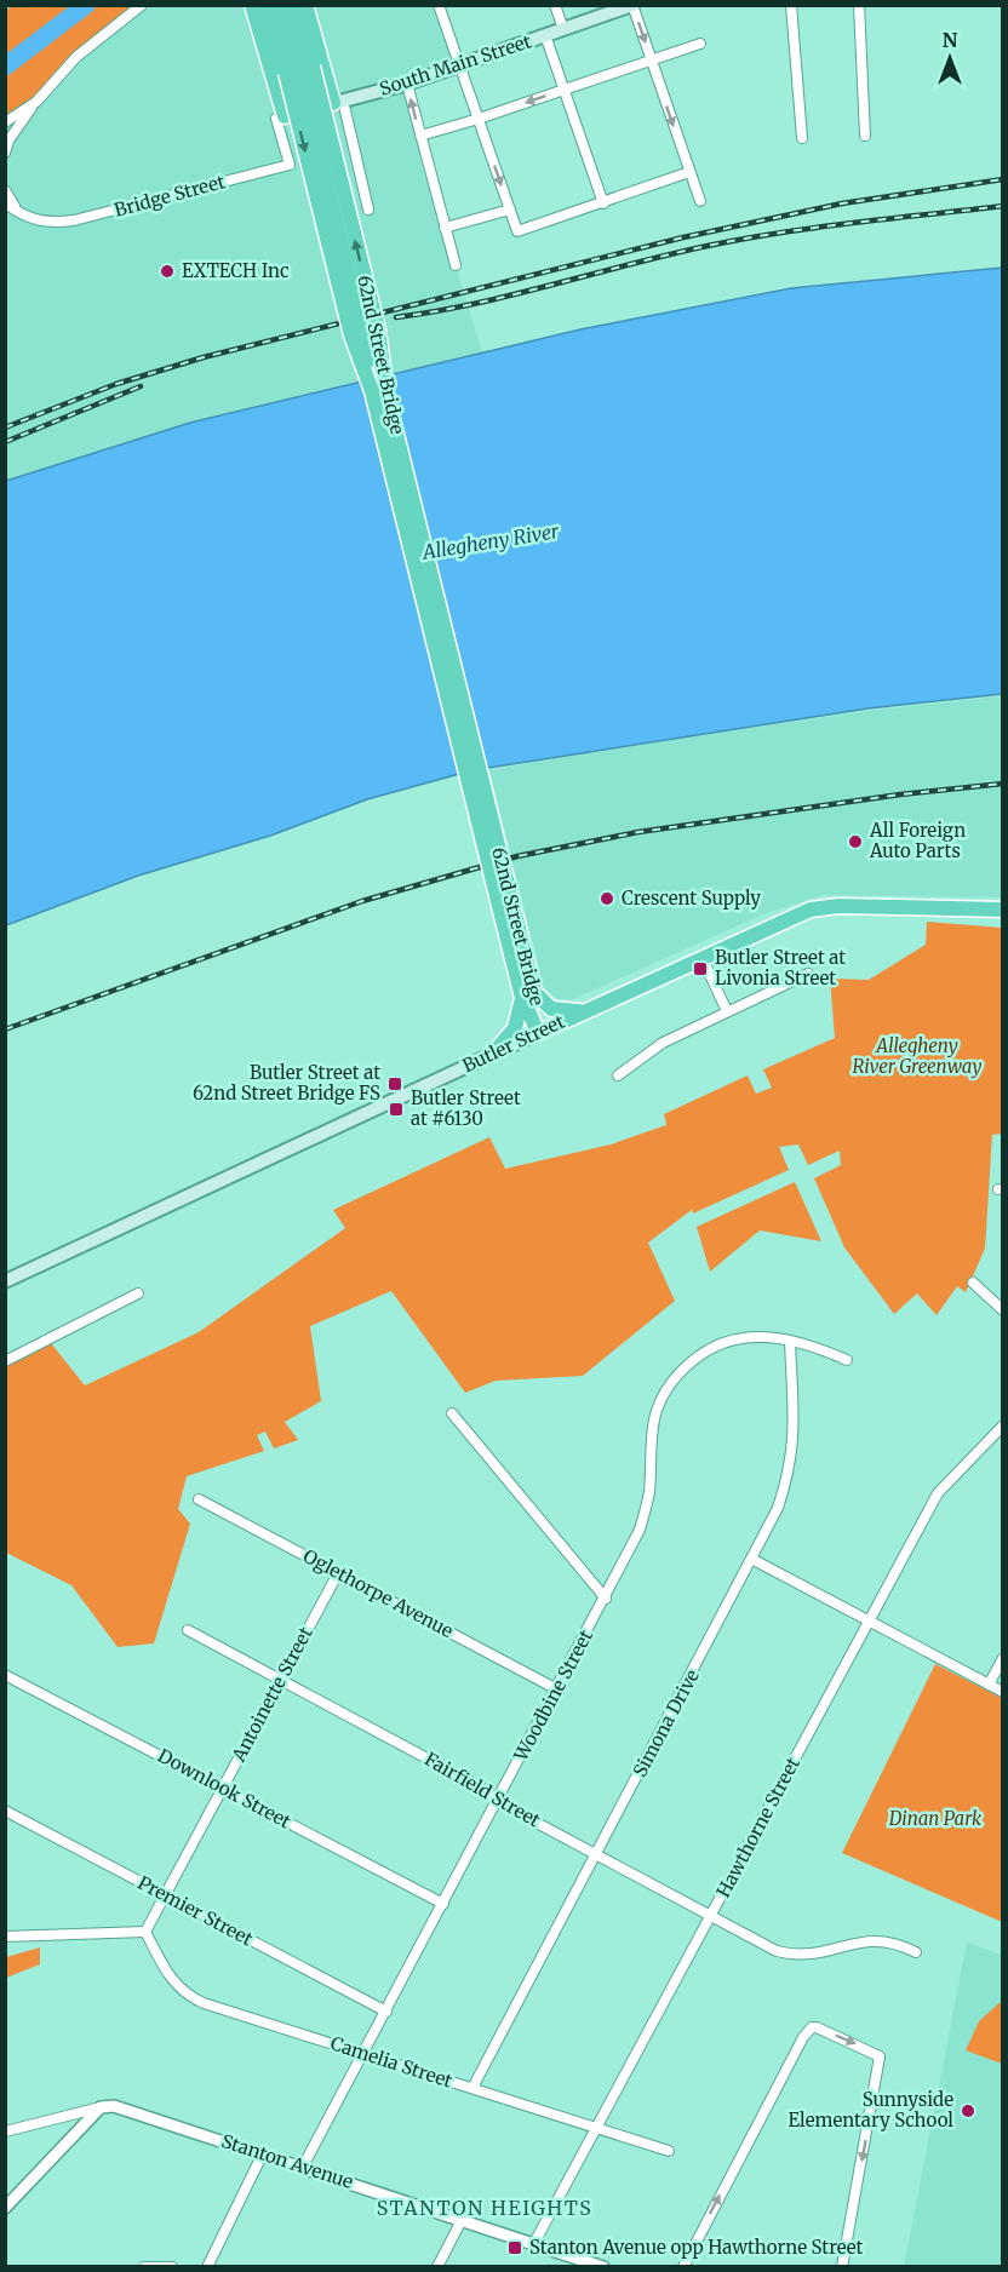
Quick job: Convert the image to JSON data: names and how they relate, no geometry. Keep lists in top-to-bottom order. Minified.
{"streets":{"highway":["62nd Street Bridge","Butler Street"],"main road":["South Main Street"],"street":["Bridge Street","Oglethorpe Avenue","Antoinette Street","Woodbine Street","Simona Drive","Downlook Street","Fairfield Street","Hawthorne Street","Premier Street","Camelia Street","Stanton Avenue"]},"crossings":[["South Main Street","Bridge Street"],["62nd Street Bridge","Butler Street"],["Oglethorpe Avenue","Antoinette Street"],["Oglethorpe Avenue","Woodbine Street"],["Antoinette Street","Downlook Street"],["Antoinette Street","Fairfield Street"],["Antoinette Street","Premier Street"],["Antoinette Street","Camelia Street"],["Woodbine Street","Simona Drive"],["Woodbine Street","Downlook Street"],["Woodbine Street","Fairfield Street"],["Woodbine Street","Premier Street"],["Woodbine Street","Camelia Street"],["Woodbine Street","Stanton Avenue"],["Simona Drive","Fairfield Street"],["Simona Drive","Camelia Street"],["Fairfield Street","Hawthorne Street"],["Hawthorne Street","Camelia Street"],["Hawthorne Street","Stanton Avenue"]],"districts":["STANTON HEIGHTS"],"water":["Allegheny River"],"parks":["Allegheny River Greenway","Dinan Park"],"places":{"other":["EXTECH Inc","All Foreign Auto Parts","Crescent Supply","Sunnyside Elementary School"],"transit":["Butler Street at Livonia Street","Butler Street at 62nd Street Bridge FS","Butler Street at #6130","Stanton Avenue opp Hawthorne Street"]},"north":"top"}
